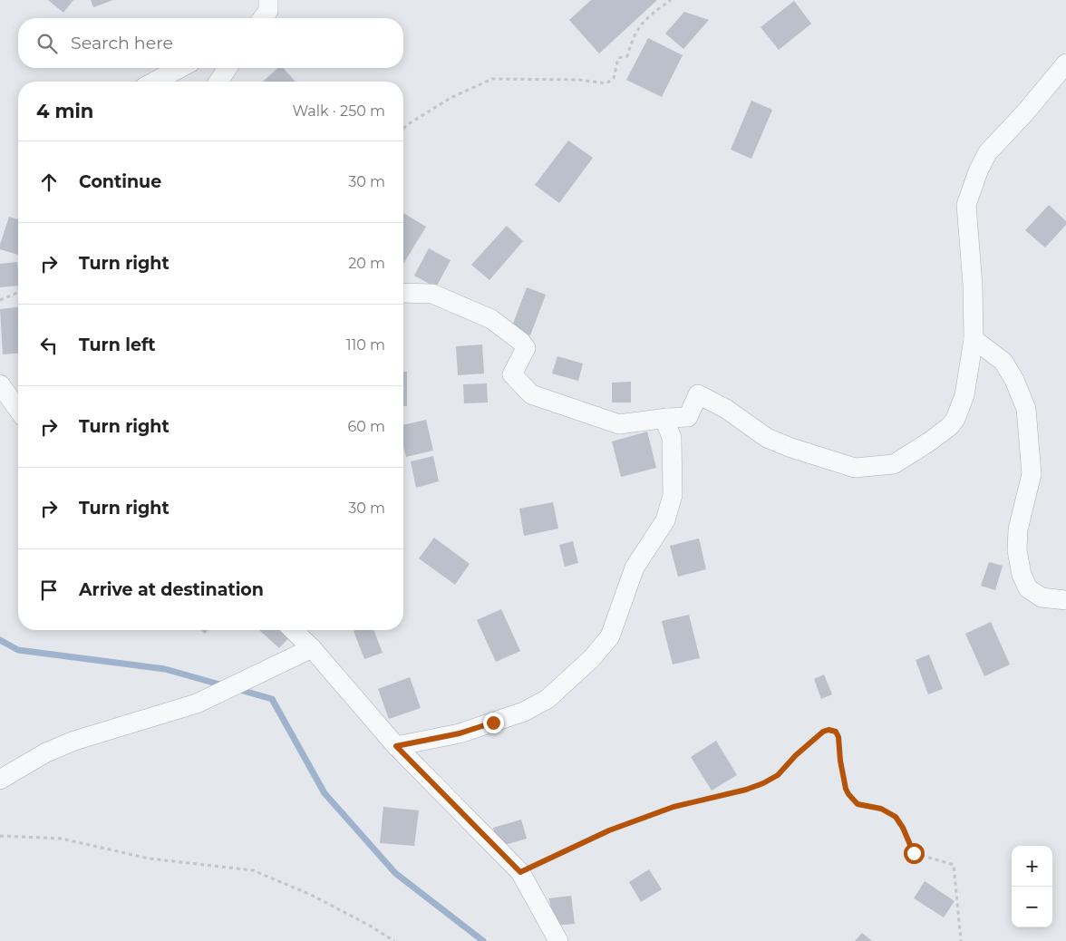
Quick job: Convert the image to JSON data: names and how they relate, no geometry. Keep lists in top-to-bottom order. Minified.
{"page":{"search":"Search here","heading":["4 min","Walk · 250 m"],"list":[["Continue","30 m"],["Turn right","20 m"],["Turn left","110 m"],["Turn right","60 m"],["Turn right","30 m"],"Arrive at destination"],"map_buttons":["+","−"]}}
